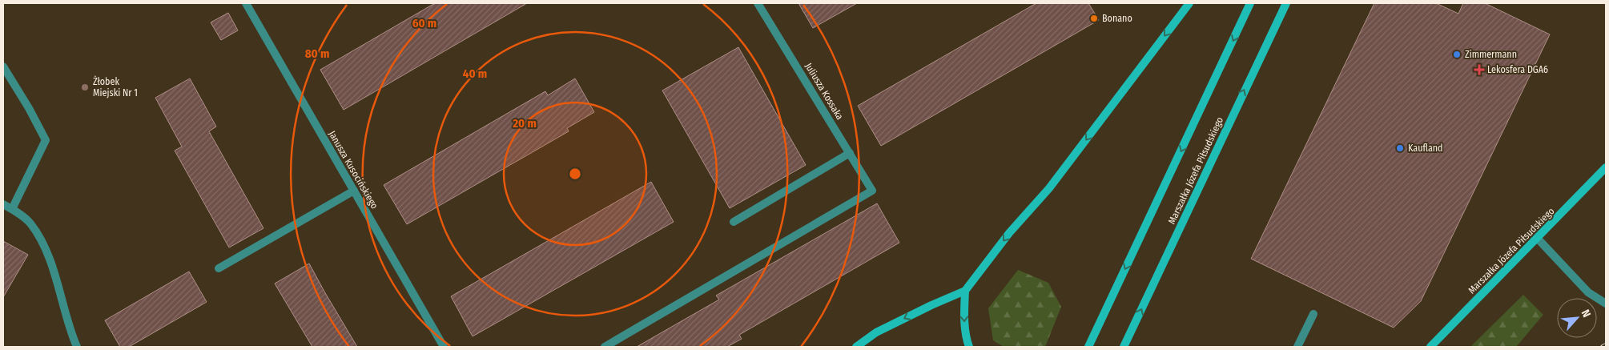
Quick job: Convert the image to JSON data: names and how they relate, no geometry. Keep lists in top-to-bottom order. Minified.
{"streets":{"main road":["Marszałka Józefa Piłsudskiego"],"street":["Juliusza Kossaka","Janusza Kusocińskiego"]},"places":{"other":["Bonano","Zimmermann","Żłobek Miejski Nr 1","Kaufland"],"health":["Lekosfera DGA6"]},"north":"top right","rings":["60 m","80 m","40 m","20 m"]}
